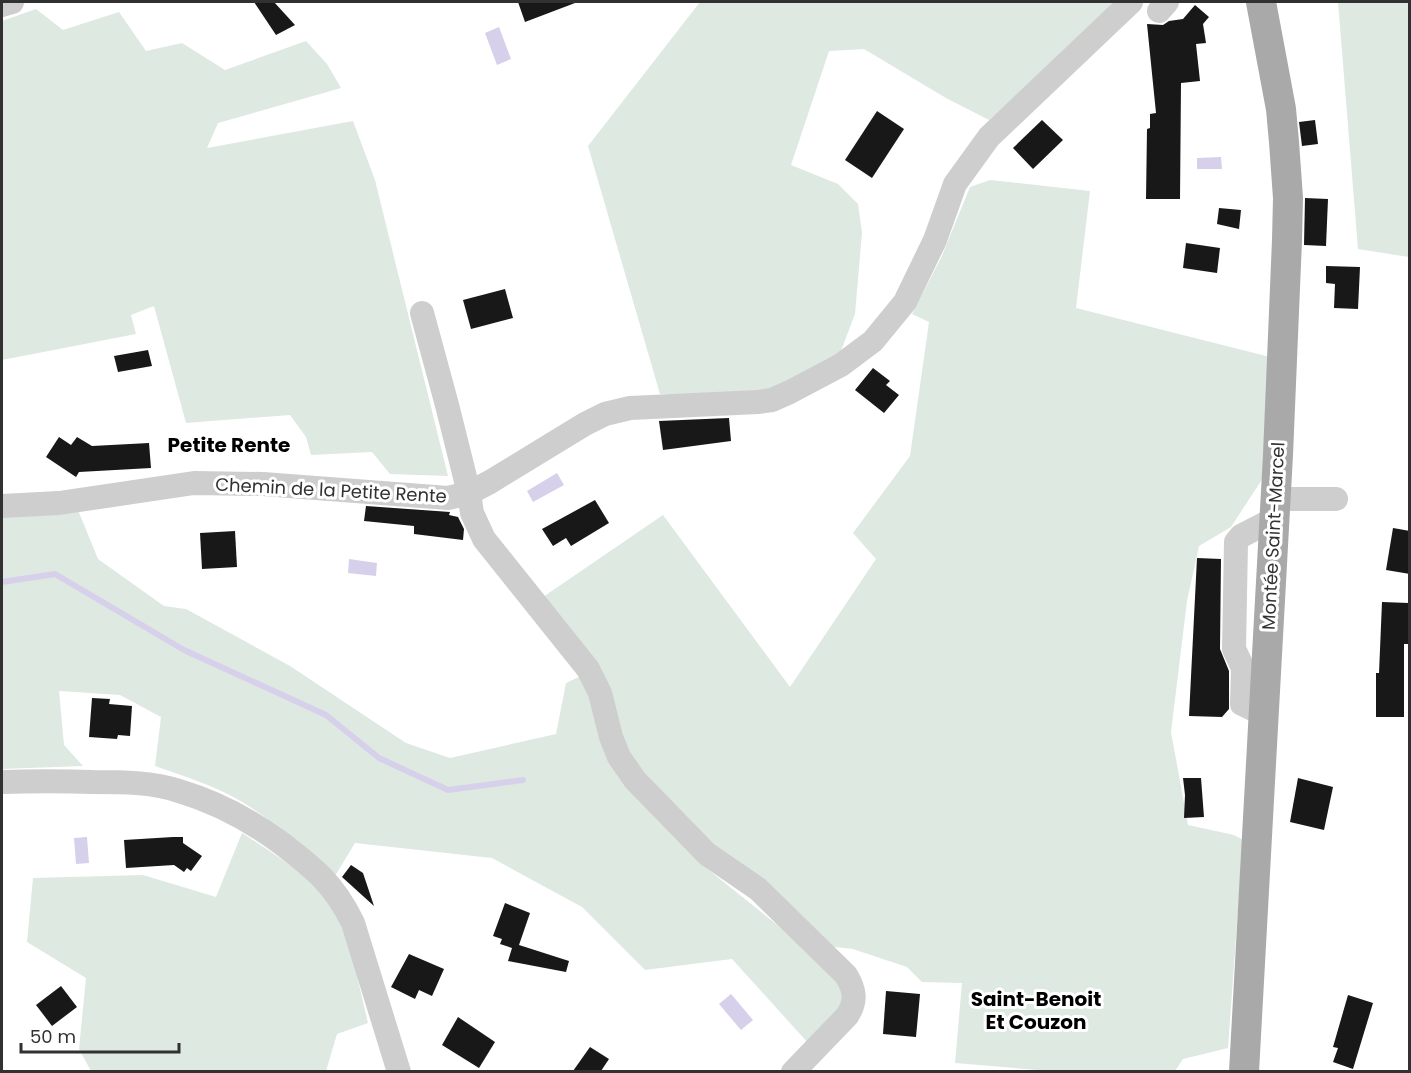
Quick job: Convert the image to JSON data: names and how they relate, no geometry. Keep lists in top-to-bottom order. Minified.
{"streets":{"main road":["Montée Saint-Marcel"],"street":["Chemin de la Petite Rente"]},"districts":["Petite Rente","Saint-Benoit Et Couzon"],"scale_bar":"50 m"}
